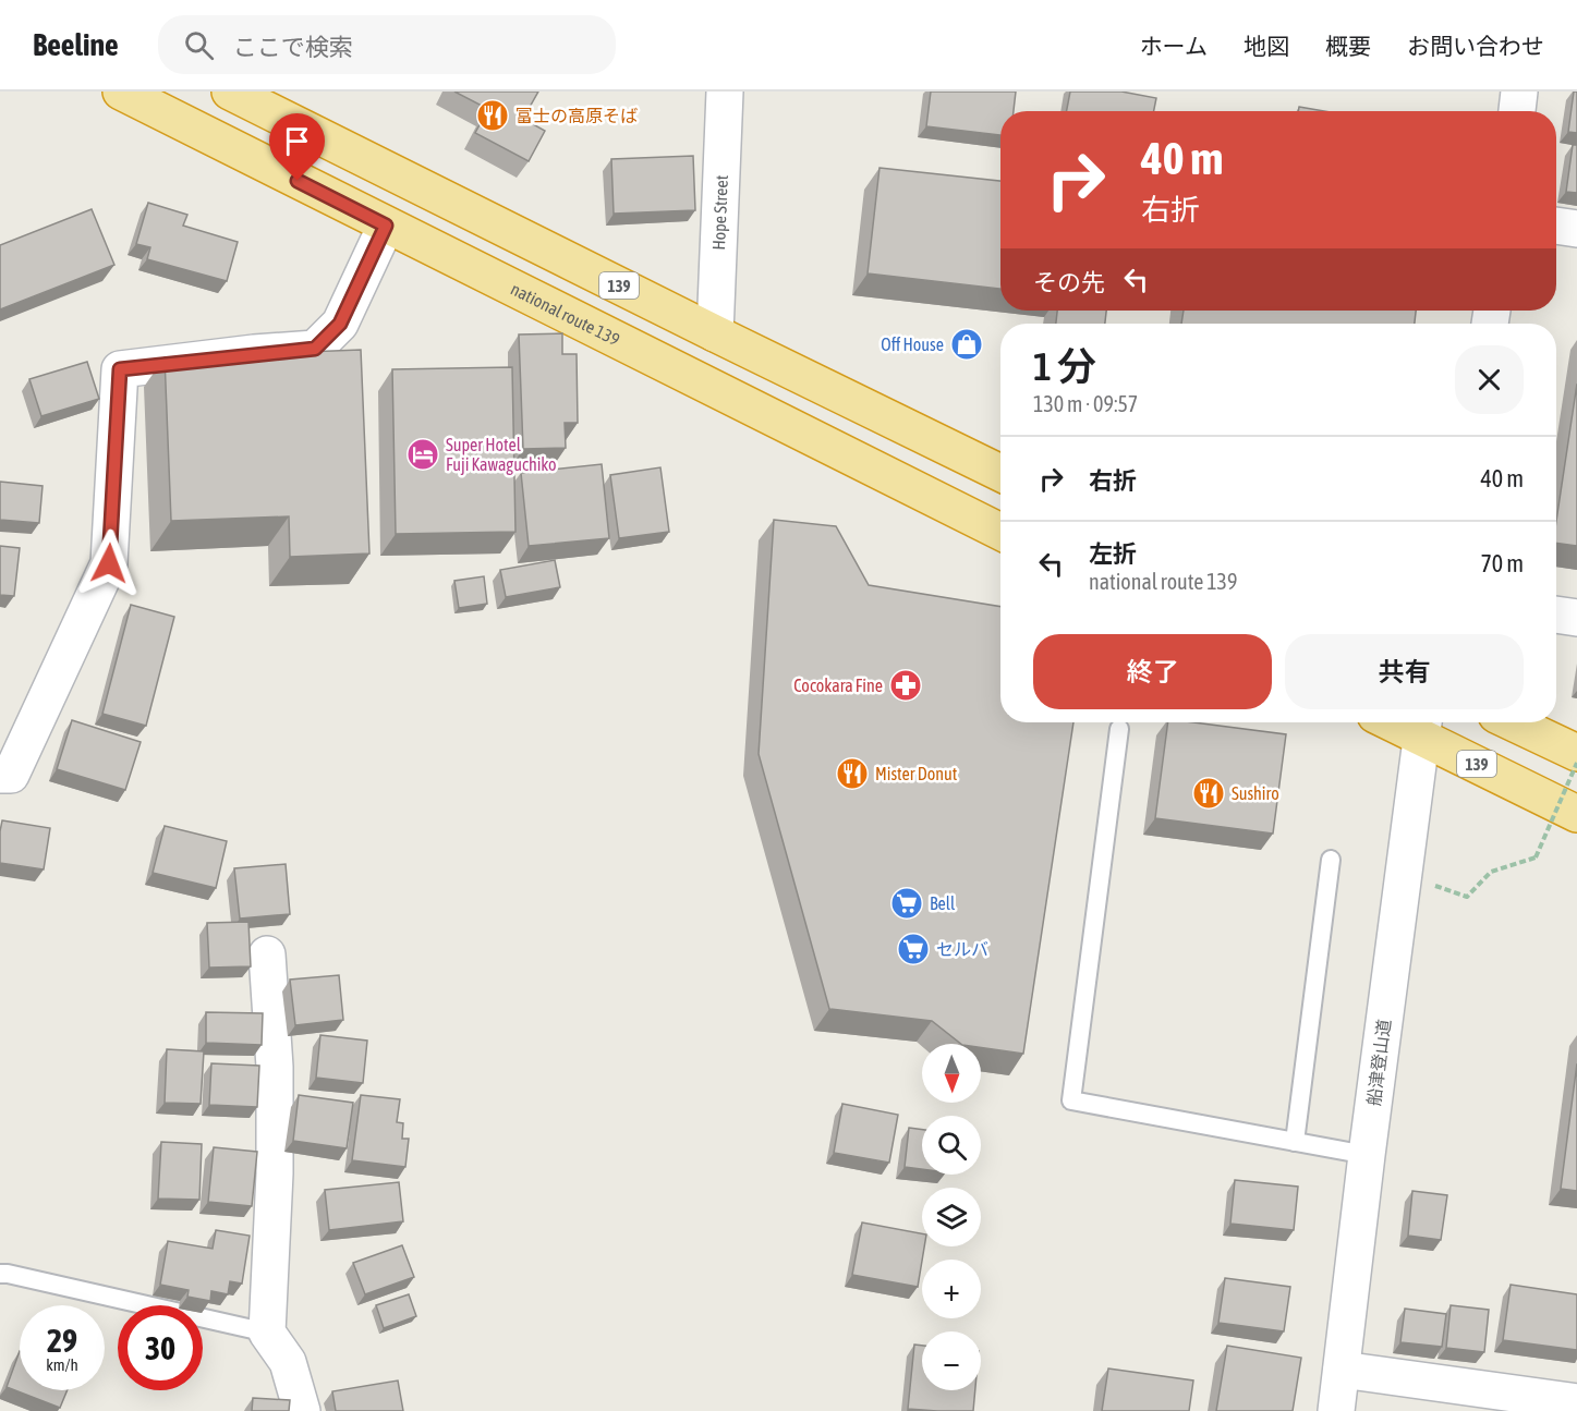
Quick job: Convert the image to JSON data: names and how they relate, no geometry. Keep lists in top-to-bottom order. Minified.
{"streets":{"highway":["139","national route 139"],"street":["Hope Street","船津登山道"]},"crossings":[["Hope Street","139"],["139","船津登山道"]],"places":{"restaurant":["富士の高原そば","Mister Donut","Sushiro"],"shop":["Off House"],"hotel":["Super Hotel Fuji Kawaguchiko"],"pharmacy":["Cocokara Fine"],"supermarket":["Bell","セルバ"]},"north":"bottom","page":{"header":"Beeline","search":"ここで検索","nav":["ホーム","地図","概要","お問い合わせ"],"turn":["40 m","右折"],"then":"その先","heading":["1 分","130 m · 09:57"],"list":[{"name":"右折","value":"40 m"},{"name":"左折","note":"national route 139","value":"70 m"}],"buttons":["終了","共有"],"map_buttons":["+","−"],"speed":"29 km/h","limit":"30"}}
